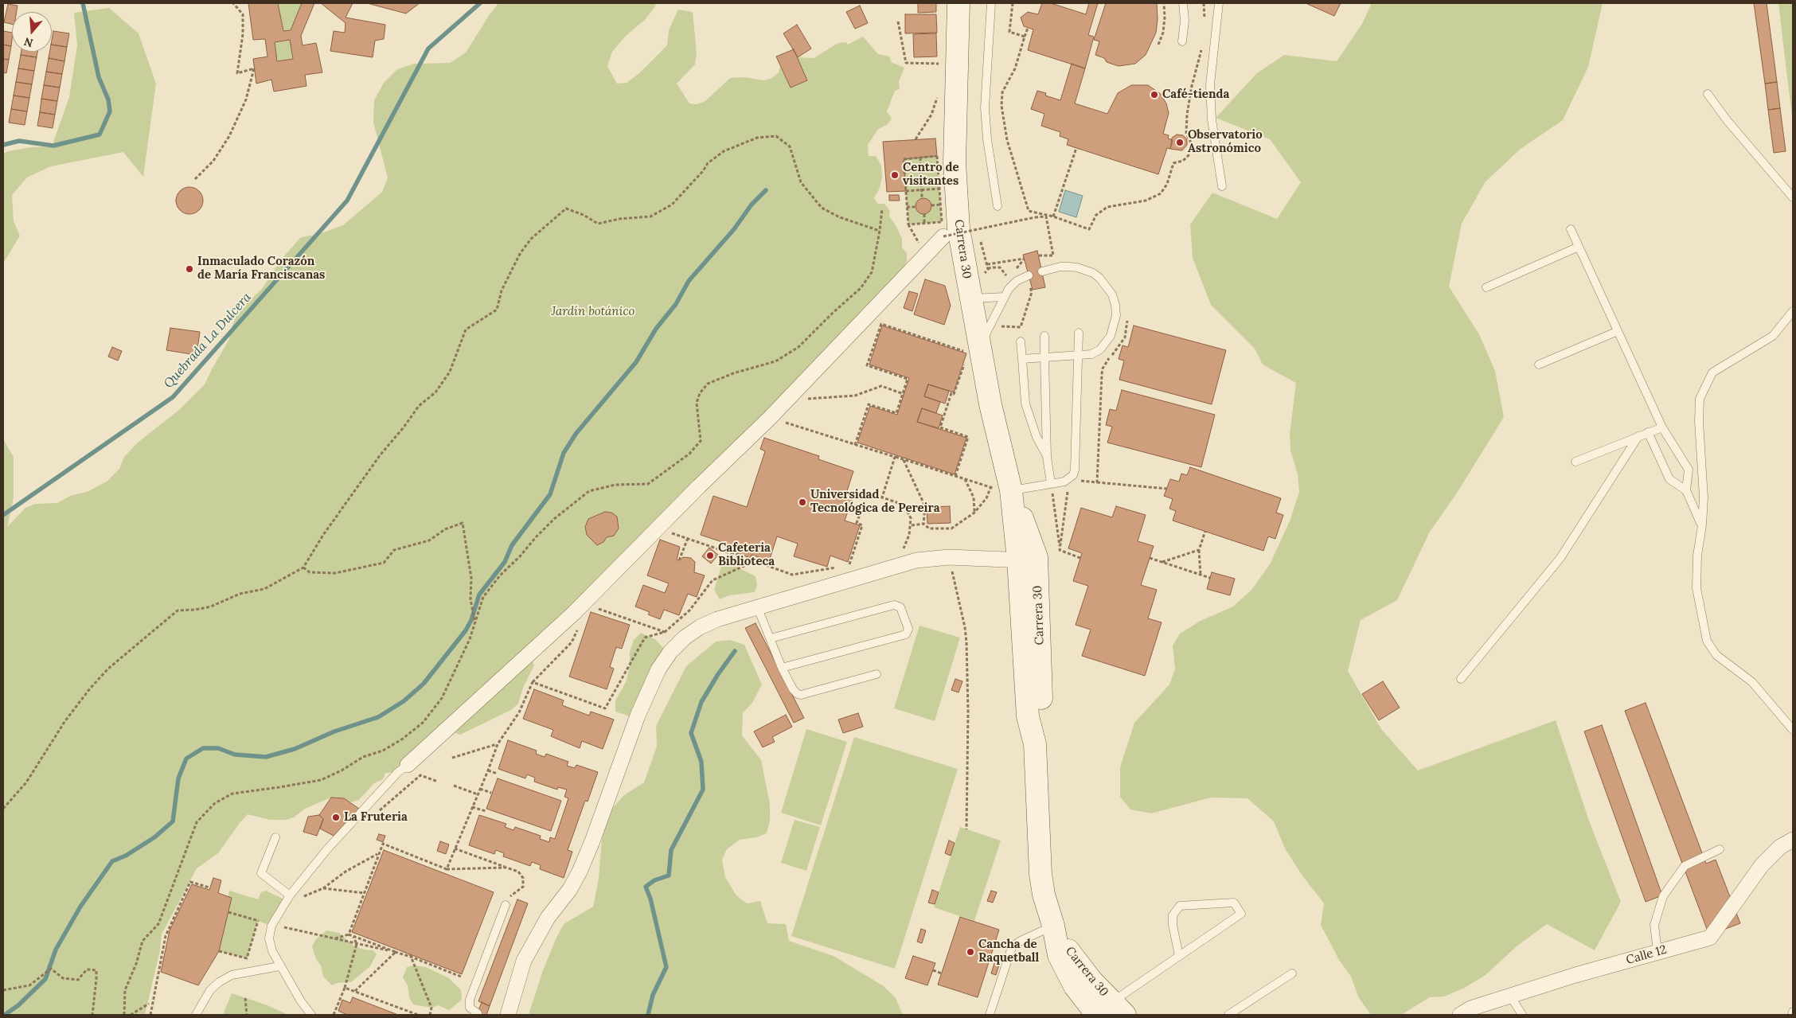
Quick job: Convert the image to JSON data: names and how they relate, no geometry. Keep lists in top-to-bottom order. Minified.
{"streets":{"street":["Carrera 30","Calle 12"]},"water":["Quebrada La Dulcera"],"parks":["Jardín botánico"],"places":["Café-tienda","Observatorio Astronómico","Centro de visitantes","Inmaculado Corazón de María Franciscanas","Universidad Tecnológica de Pereira","Cafeteria Biblioteca","La Fruteria","Cancha de Raquetball"],"north":"bottom"}
